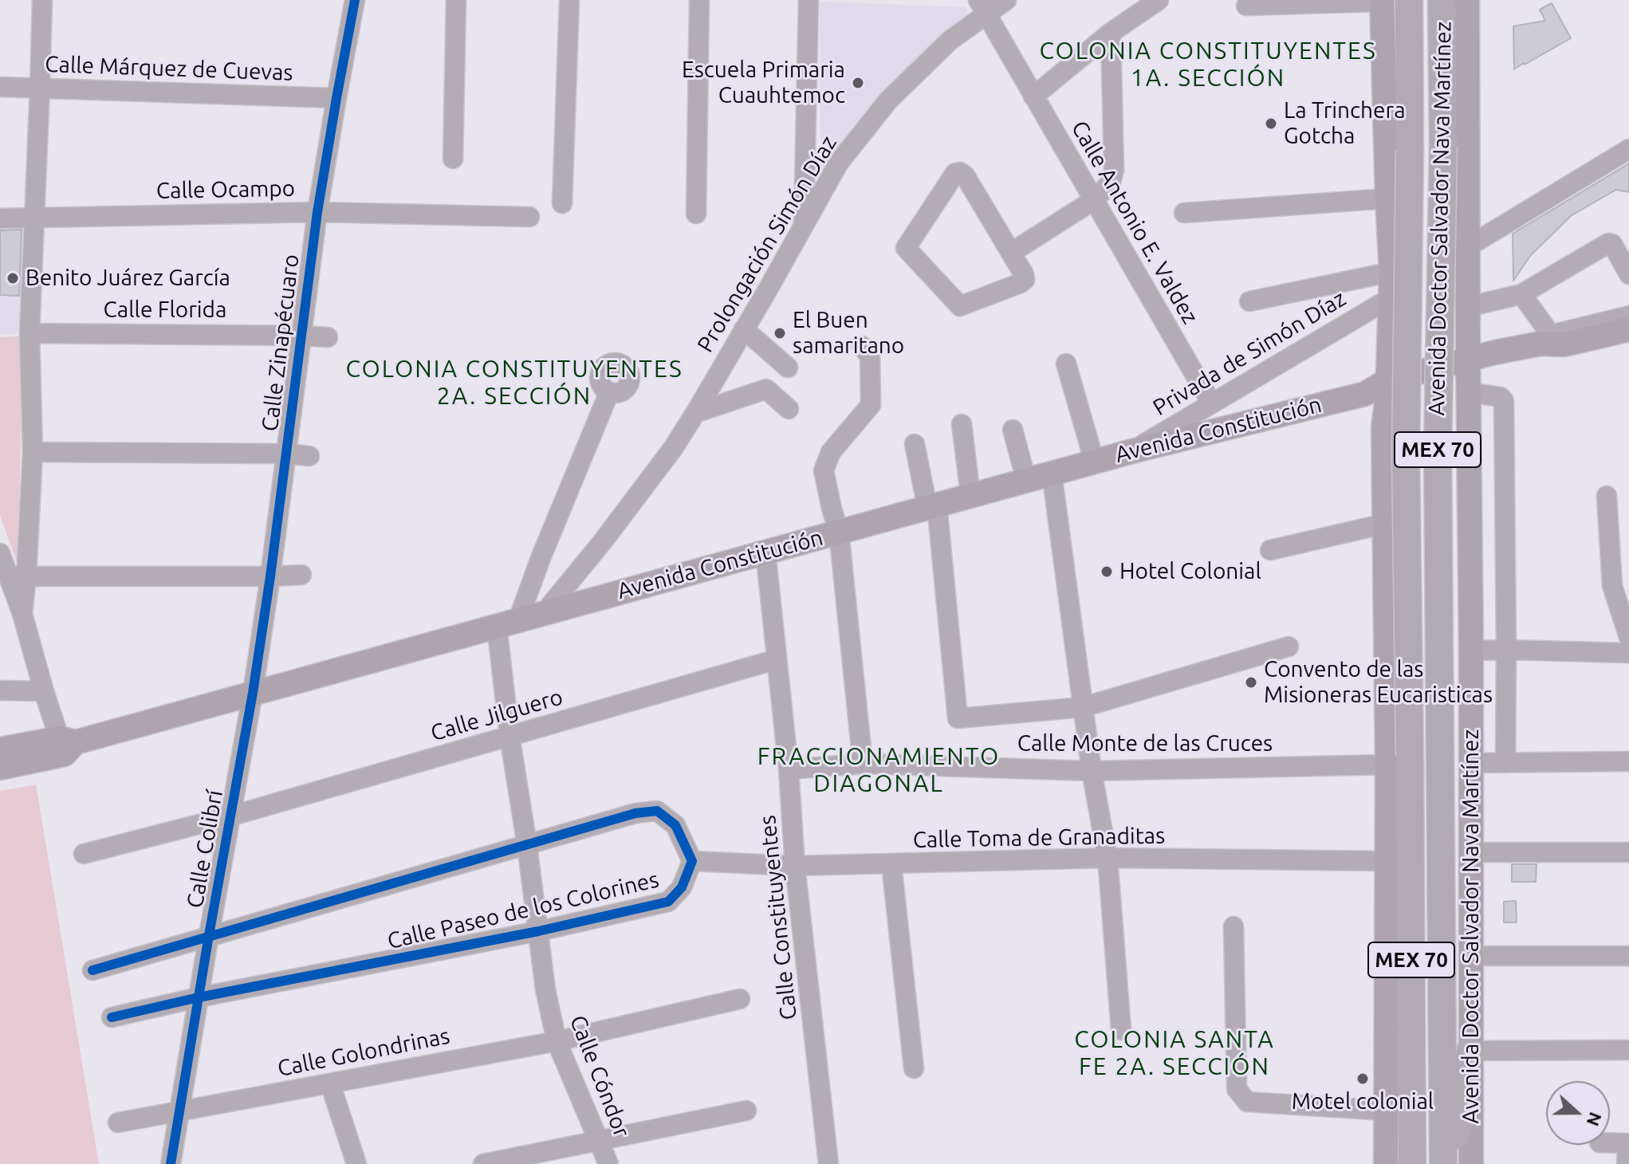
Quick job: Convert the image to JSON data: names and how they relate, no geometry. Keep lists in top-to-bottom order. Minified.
{"streets":{"highway":["Avenida Doctor Salvador Nava Martínez","MEX 70"],"main road":["Avenida Constitución"],"street":["Calle Márquez de Cuevas","Calle Ocampo","Calle Antonio E. Valdez","Prolongación Simón Díaz","Calle Florida","Calle Zinapécuaro","Privada de Simón Díaz","Calle Jilguero","Calle Monte de las Cruces","Calle Toma de Granaditas","Calle Colibrí","Calle Paseo de los Colorines","Calle Constituyentes","Calle Golondrinas","Calle Cóndor"]},"crossings":[["Calle Márquez de Cuevas","Calle Zinapécuaro"],["Calle Ocampo","Calle Zinapécuaro"],["Avenida Doctor Salvador Nava Martínez","Privada de Simón Díaz"],["Avenida Doctor Salvador Nava Martínez","Avenida Constitución"],["Avenida Doctor Salvador Nava Martínez","Calle Monte de las Cruces"],["Avenida Doctor Salvador Nava Martínez","Calle Toma de Granaditas"],["Calle Antonio E. Valdez","Prolongación Simón Díaz"],["Calle Antonio E. Valdez","Privada de Simón Díaz"],["Prolongación Simón Díaz","Avenida Constitución"],["Calle Florida","Calle Zinapécuaro"],["Calle Zinapécuaro","Avenida Constitución"],["Calle Zinapécuaro","Calle Colibrí"],["Privada de Simón Díaz","Avenida Constitución"],["Avenida Constitución","Calle Colibrí"],["Avenida Constitución","Calle Constituyentes"],["Avenida Constitución","Calle Cóndor"],["Calle Jilguero","Calle Colibrí"],["Calle Jilguero","Calle Constituyentes"],["Calle Jilguero","Calle Cóndor"],["Calle Monte de las Cruces","Calle Constituyentes"],["Calle Toma de Granaditas","Calle Paseo de los Colorines"],["Calle Toma de Granaditas","Calle Constituyentes"],["Calle Colibrí","Calle Paseo de los Colorines"],["Calle Colibrí","Calle Golondrinas"],["Calle Paseo de los Colorines","Calle Cóndor"],["Calle Golondrinas","Calle Cóndor"]],"districts":["COLONIA CONSTITUYENTES 1A. SECCIÓN","COLONIA CONSTITUYENTES 2A. SECCIÓN","FRACCIONAMIENTO DIAGONAL","COLONIA SANTA FE 2A. SECCIÓN"],"places":["Escuela Primaria Cuauhtemoc","La Trinchera Gotcha","Benito Juárez García","El Buen samaritano","Hotel Colonial","Convento de las Misioneras Eucaristicas","Motel colonial"],"north":"right"}
